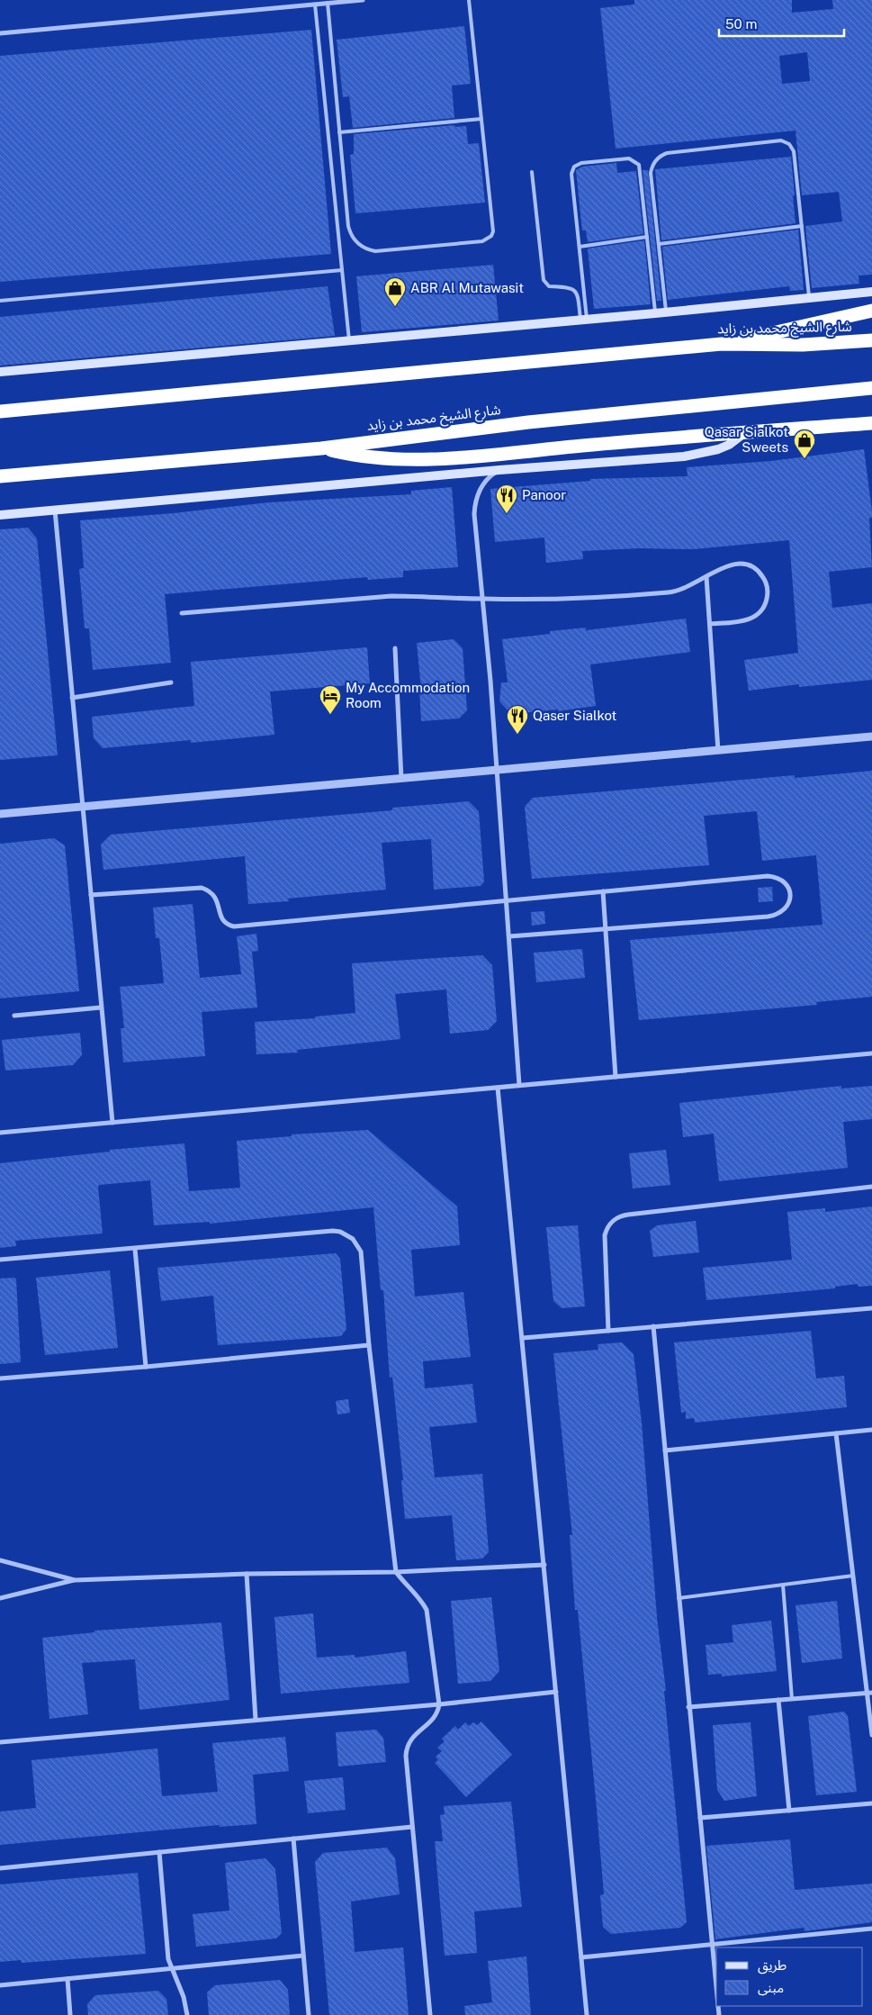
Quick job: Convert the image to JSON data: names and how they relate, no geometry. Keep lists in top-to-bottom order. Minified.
{"streets":{"highway":["شارع الشيخ محمد بن زايد"]},"places":{"shop":["ABR Al Mutawasit","Qasar Sialkot Sweets"],"restaurant":["Panoor","Qaser Sialkot"],"hotel":["My Accommodation Room"]},"legend":["طريق","مبنى"],"scale_bar":"50 m"}
